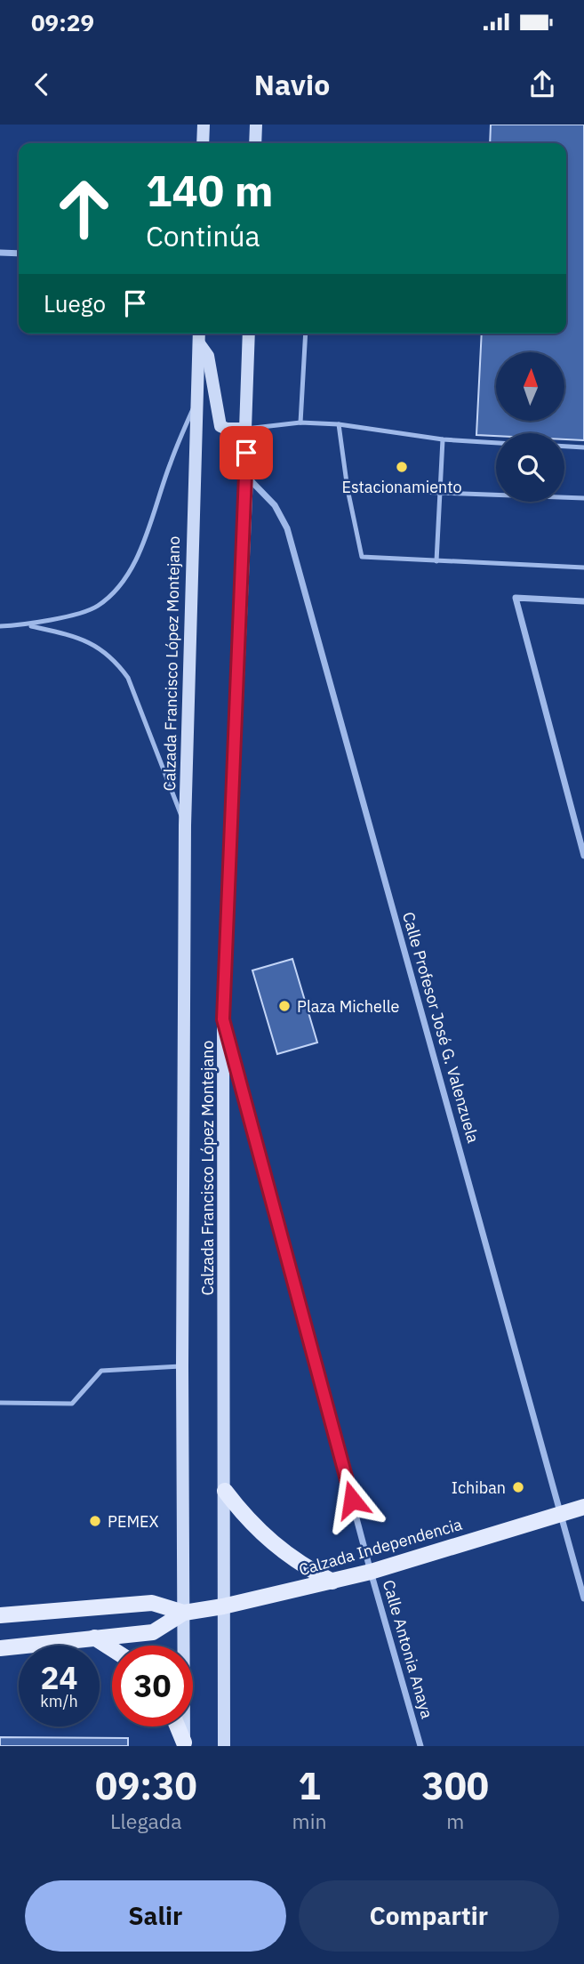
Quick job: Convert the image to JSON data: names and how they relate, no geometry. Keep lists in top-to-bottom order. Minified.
{"streets":{"main road":["Calzada Francisco López Montejano","Calzada Independencia"],"street":["Calle Profesor José G. Valenzuela","Calle Antonia Anaya"]},"crossings":[["Calzada Francisco López Montejano","Calle Profesor José G. Valenzuela"],["Calzada Francisco López Montejano","Calzada Independencia"],["Calzada Francisco López Montejano","Calle Antonia Anaya"],["Calle Profesor José G. Valenzuela","Calzada Independencia"],["Calzada Independencia","Calle Antonia Anaya"]],"places":["Estacionamiento","Plaza Michelle","Ichiban","PEMEX"],"north":"top","page":{"status":"09:29","header":"Navio","turn":["140 m","Continúa"],"then":"Luego","speed":"24 km/h","limit":"30","eta":["09:30","Llegada","1","min","300","m"],"buttons":["Salir","Compartir"]}}
